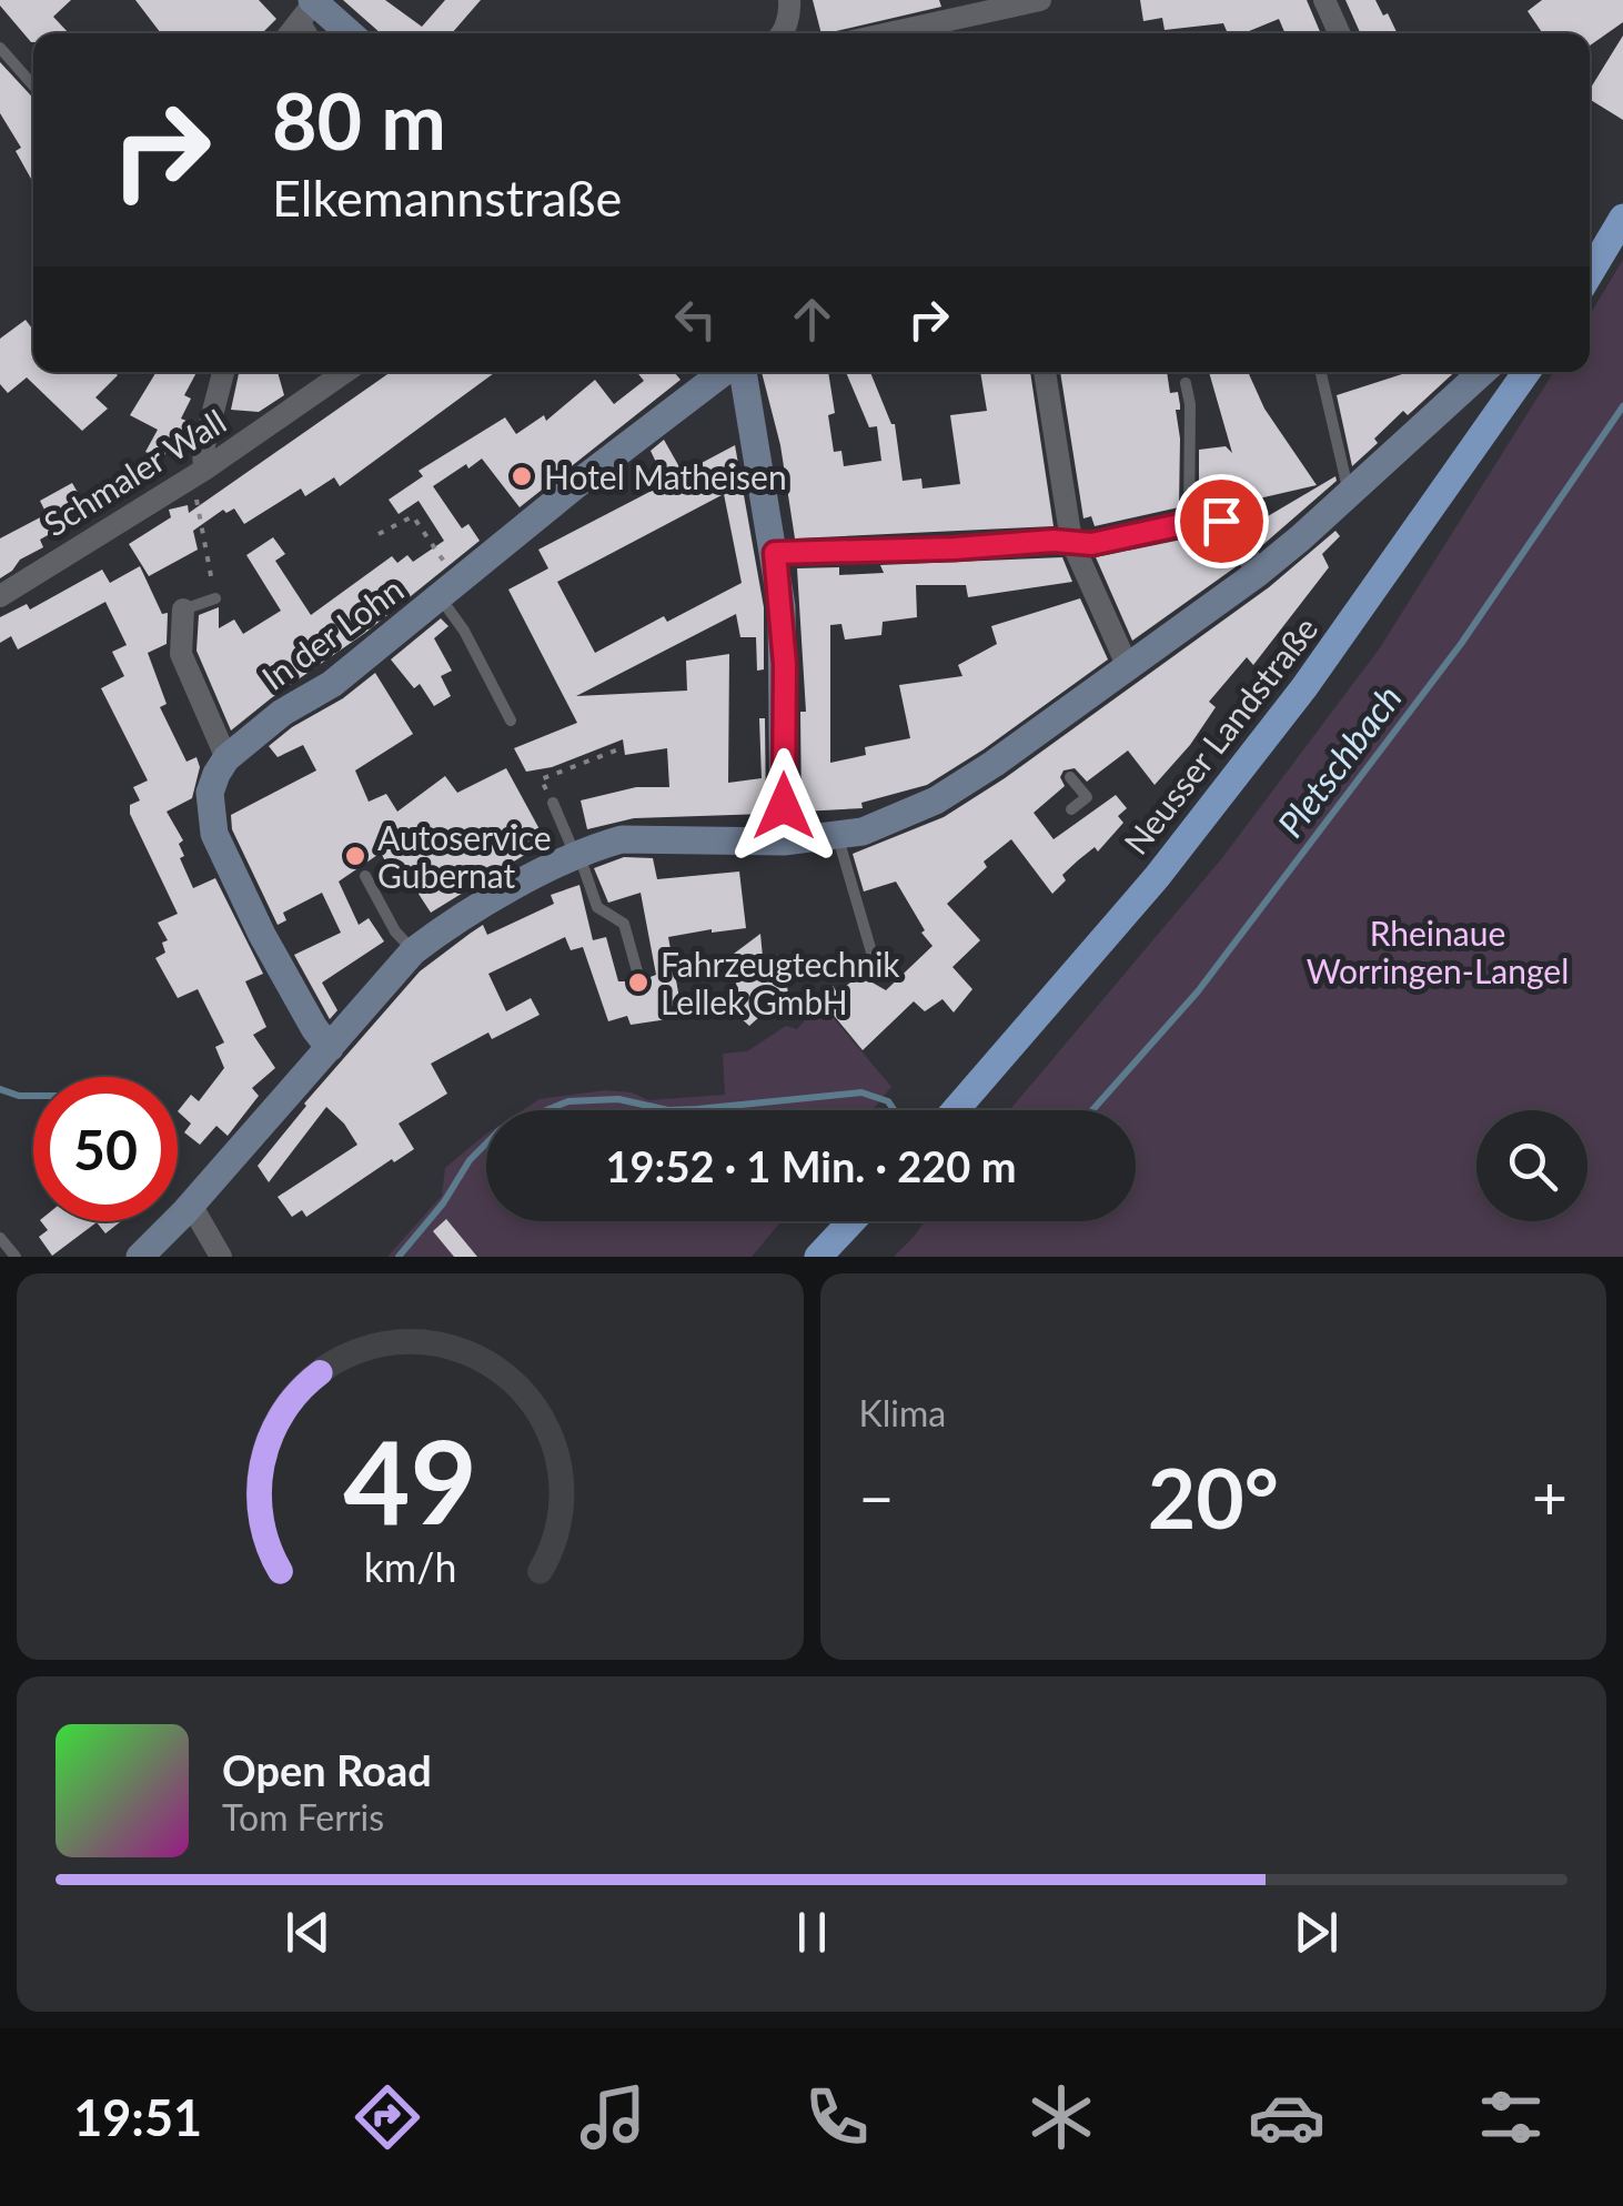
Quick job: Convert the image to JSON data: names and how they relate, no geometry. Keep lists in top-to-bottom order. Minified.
{"streets":{"main road":["In der Lohn","Neusser Landstraße"],"street":["Schmaler Wall"]},"water":["Pletschbach"],"parks":["Rheinaue Worringen-Langel"],"places":["Hotel Matheisen","Autoservice Gubernat","Fahrzeugtechnik Lellek GmbH"],"page":{"turn":["80 m","Elkemannstraße"],"limit":"50","trip":"19:52 · 1 Min. · 220 m","tile":"Klima","heat":["−","20°","+"],"song":["Open Road","Tom Ferris"],"tabs":"19:51","gauge":["49","km/h"]}}
